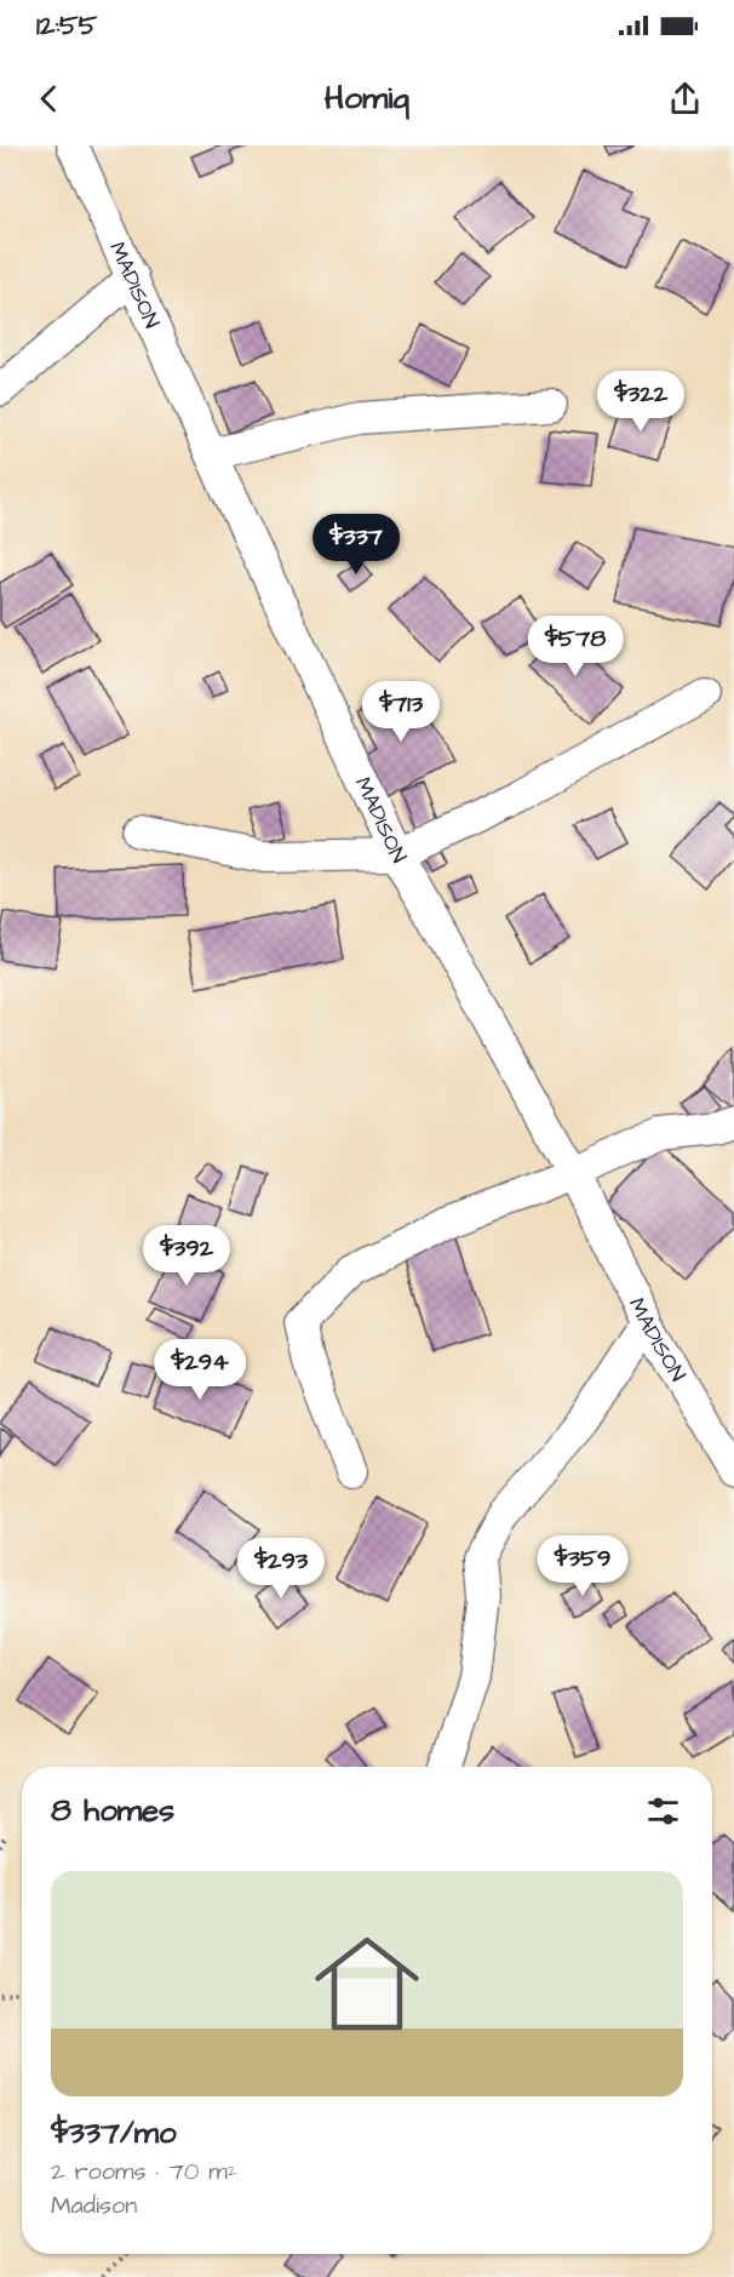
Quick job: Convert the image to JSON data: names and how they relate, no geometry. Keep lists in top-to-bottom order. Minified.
{"streets":{"street":["MADISON"]},"page":{"status":"12:55","header":"Homiq","price":["$322","$337","$578","$713","$392","$294","$359","$293"],"heading":"8 homes","list":[{"name":"$337/mo","note":"2 rooms · 70 m² · Madison"}]}}
